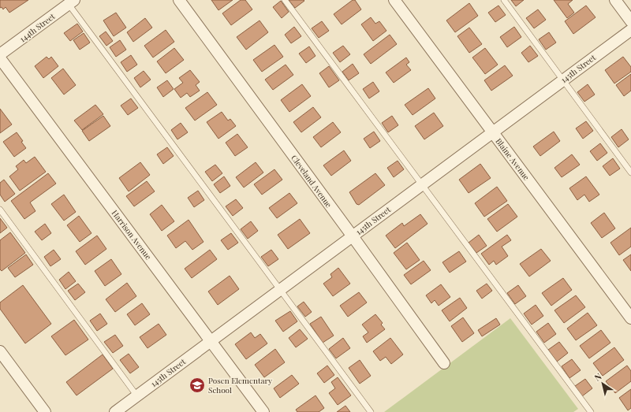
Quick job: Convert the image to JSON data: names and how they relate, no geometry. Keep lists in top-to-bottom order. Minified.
{"streets":{"street":["144th Street","145th Street","Blaine Avenue","Cleveland Avenue","Harrison Avenue"]},"crossings":[["145th Street","Blaine Avenue"],["145th Street","Cleveland Avenue"],["145th Street","Harrison Avenue"]],"places":{"school or university":["Posen Elementary School"]},"north":"top left"}
